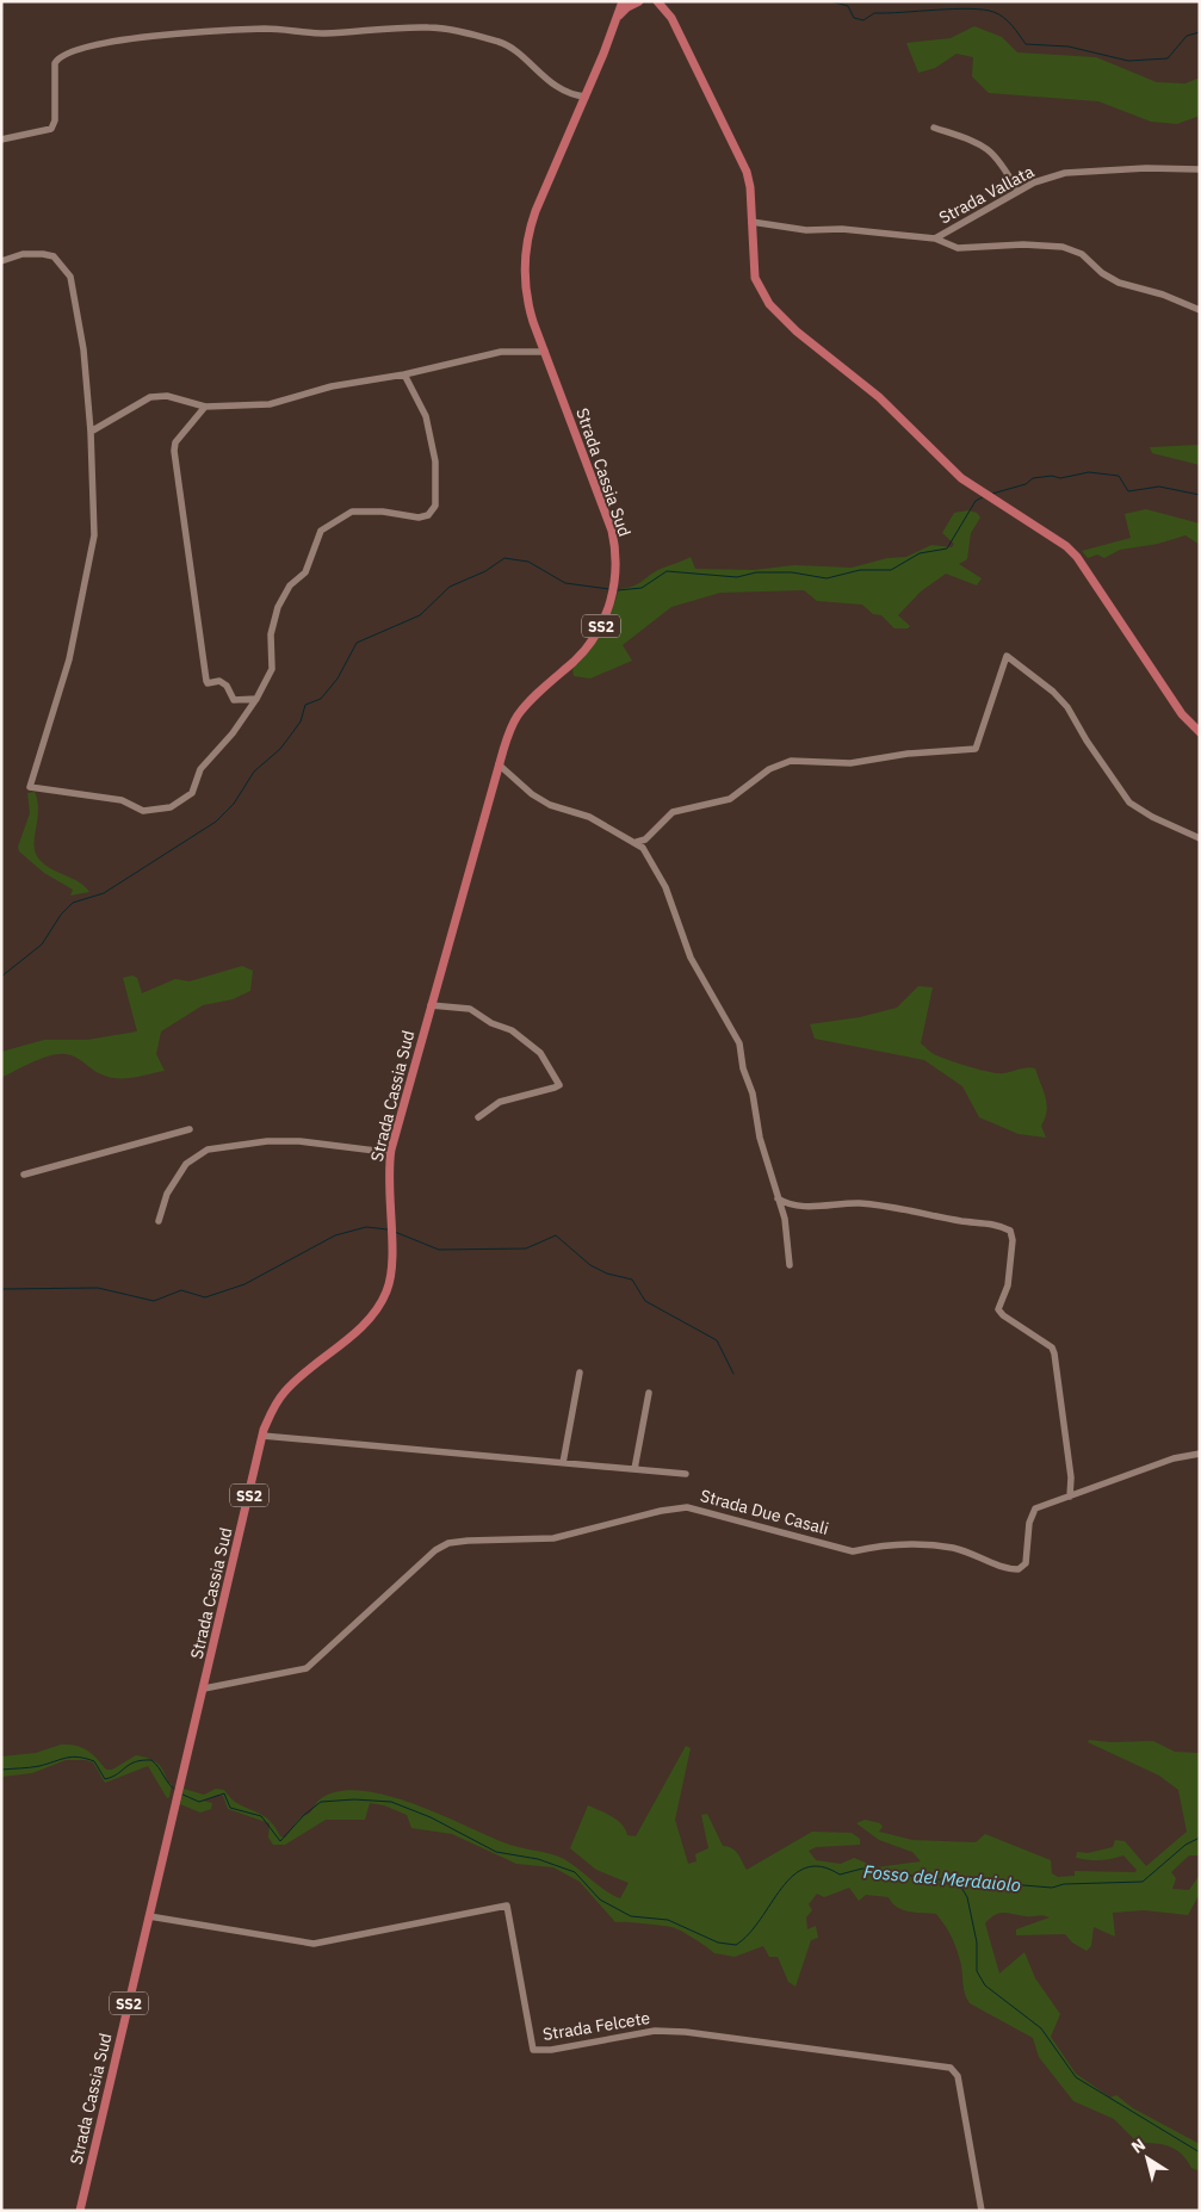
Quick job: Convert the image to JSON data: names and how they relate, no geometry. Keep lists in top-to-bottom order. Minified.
{"streets":{"main road":["Strada Cassia Sud","SS2"],"street":["Strada Vallata","Strada Due Casali","Strada Felcete"]},"crossings":[["Strada Cassia Sud","Strada Due Casali"],["Strada Cassia Sud","Strada Felcete"]],"water":["Fosso del Merdaiolo"],"north":"top left"}
